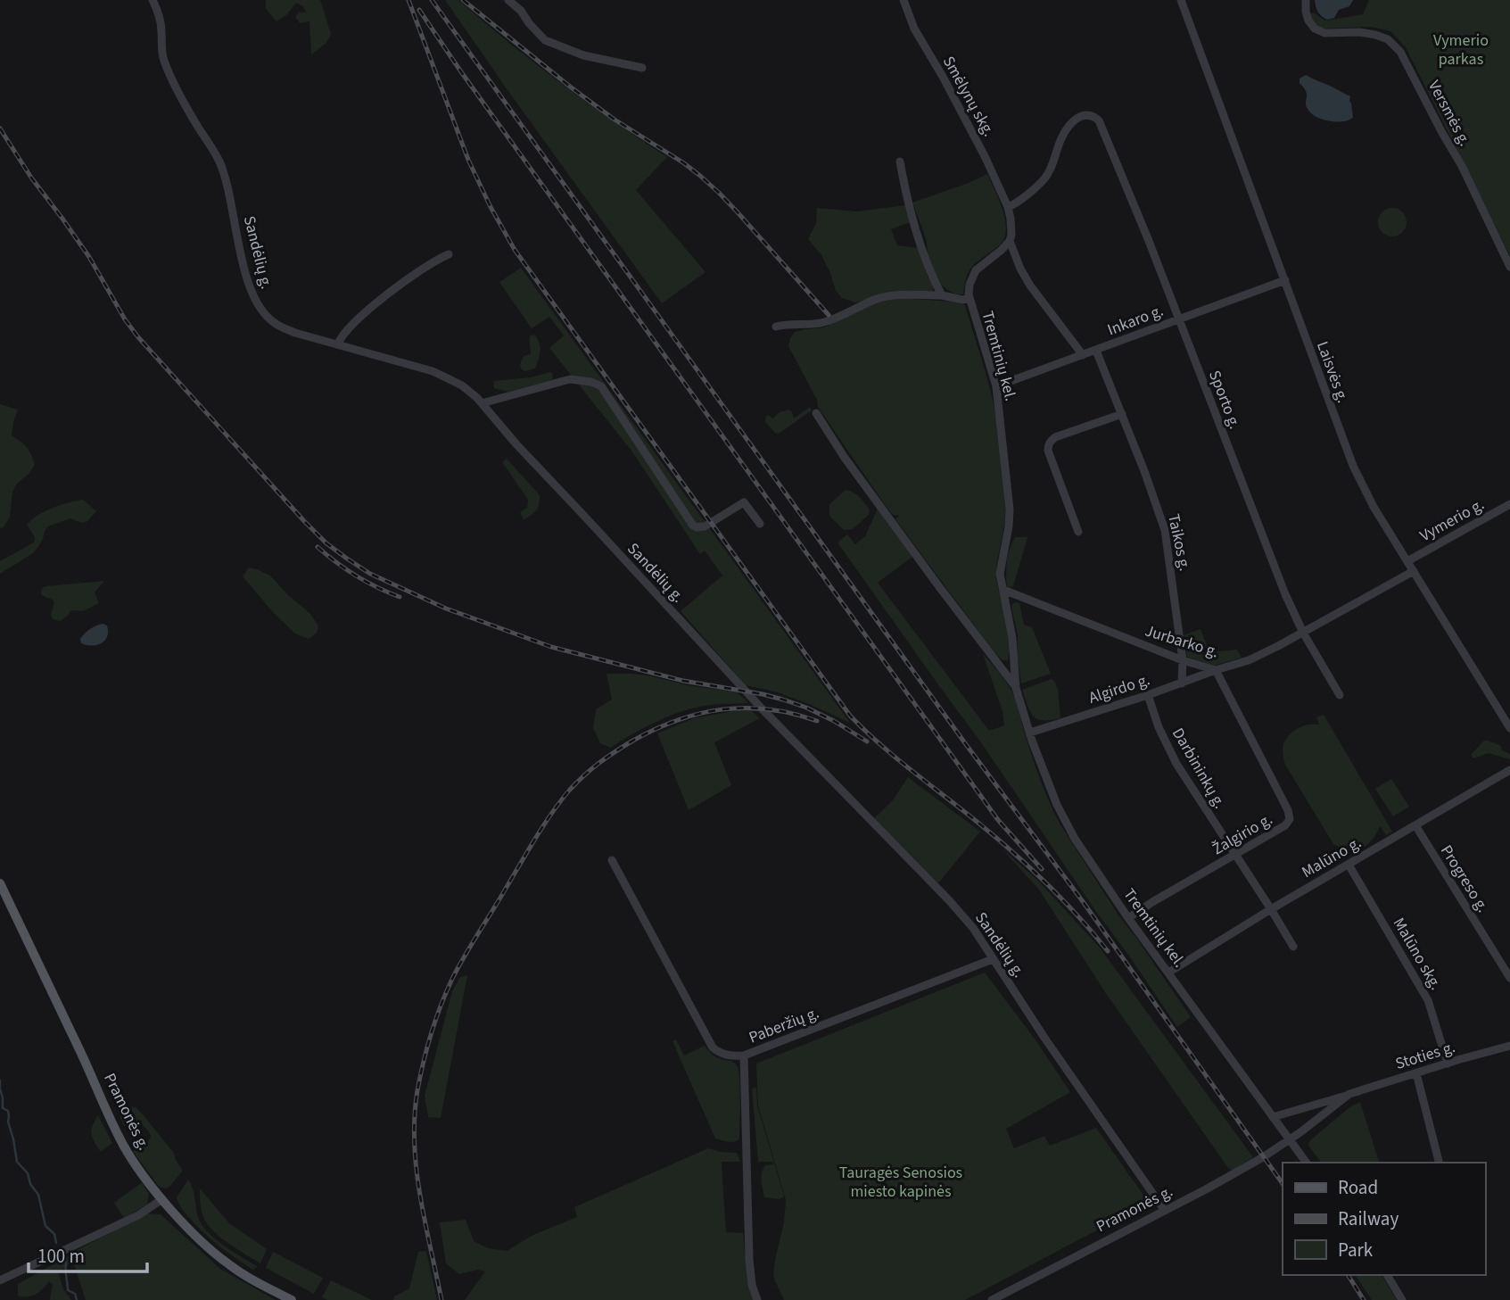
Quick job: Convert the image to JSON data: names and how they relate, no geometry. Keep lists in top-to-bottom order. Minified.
{"streets":{"main road":["Pramonės g."],"street":["Smėlynų skg.","Versmės g.","Sandėlių g.","Inkaro g.","Tremtinių kel.","Laisvės g.","Sporto g.","Vymerio g.","Taikos g.","Jurbarko g.","Algirdo g.","Darbininkų g.","Žalgirio g.","Malūno g.","Progreso g.","Malūno skg.","Paberžių g.","Stoties g."]},"crossings":[["Smėlynų skg.","Sporto g."],["Sandėlių g.","Paberžių g."],["Sandėlių g.","Pramonės g."],["Inkaro g.","Tremtinių kel."],["Inkaro g.","Laisvės g."],["Inkaro g.","Sporto g."],["Inkaro g.","Taikos g."],["Tremtinių kel.","Jurbarko g."],["Tremtinių kel.","Algirdo g."],["Tremtinių kel.","Žalgirio g."],["Tremtinių kel.","Malūno g."],["Tremtinių kel.","Stoties g."],["Tremtinių kel.","Pramonės g."],["Laisvės g.","Vymerio g."],["Laisvės g.","Jurbarko g."],["Sporto g.","Jurbarko g."],["Taikos g.","Jurbarko g."],["Taikos g.","Algirdo g."],["Jurbarko g.","Algirdo g."],["Jurbarko g.","Žalgirio g."],["Algirdo g.","Darbininkų g."],["Algirdo g.","Žalgirio g."],["Darbininkų g.","Žalgirio g."],["Darbininkų g.","Malūno g."],["Malūno g.","Progreso g."],["Malūno g.","Malūno skg."],["Malūno skg.","Stoties g."],["Stoties g.","Pramonės g."]],"parks":["Vymerio parkas","Tauragės Senosios miesto kapinės"],"legend":["Road","Railway","Park"],"scale_bar":"100 m"}
